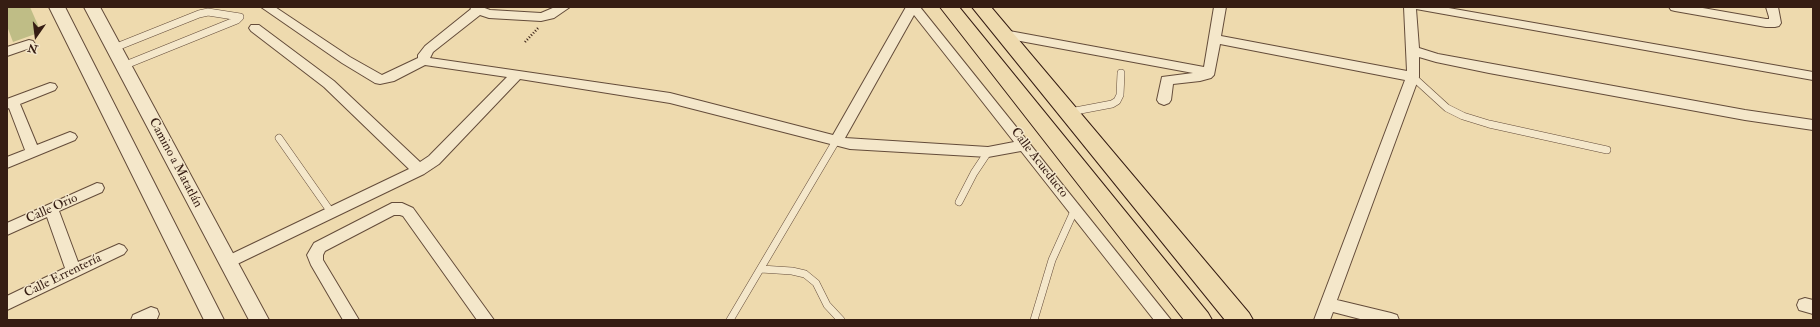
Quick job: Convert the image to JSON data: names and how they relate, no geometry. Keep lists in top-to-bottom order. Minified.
{"streets":{"street":["Camino a Matatlán","Calle Acueducto","Calle Orio","Calle Errentería"]},"north":"bottom"}
